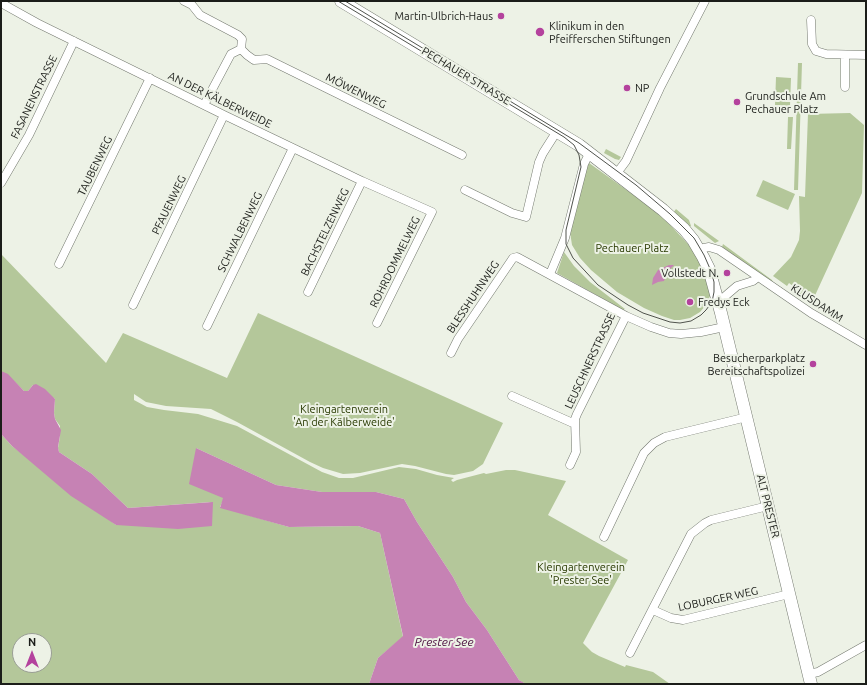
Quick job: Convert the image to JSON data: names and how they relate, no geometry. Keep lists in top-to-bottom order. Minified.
{"streets":{"main road":["PECHAUER STRASSE","ALT PRESTER"],"street":["MÖWENWEG","FASANENSTRASSE","AN DER KÄLBERWEIDE","TAUBENWEG","PFAUENWEG","SCHWALBENWEG","BACHSTELZENWEG","ROHRDOMMELWEG","BLESSHUHNWEG","KLUSDAMM","LEUSCHNERSTRASSE","LOBURGER WEG"]},"crossings":[["FASANENSTRASSE","AN DER KÄLBERWEIDE"],["AN DER KÄLBERWEIDE","TAUBENWEG"],["AN DER KÄLBERWEIDE","PFAUENWEG"],["AN DER KÄLBERWEIDE","SCHWALBENWEG"],["AN DER KÄLBERWEIDE","BACHSTELZENWEG"],["AN DER KÄLBERWEIDE","ROHRDOMMELWEG"],["BLESSHUHNWEG","LEUSCHNERSTRASSE"],["ALT PRESTER","LOBURGER WEG"]],"water":["Prester See"],"parks":["Pechauer Platz","Kleingartenverein 'An der Kälberweide'","Kleingartenverein 'Prester See'"],"places":["Martin-Ulbrich-Haus","Klinikum in den Pfeifferschen Stiftungen","NP","Grundschule Am Pechauer Platz","Vollstedt N.","Fredys Eck","Besucherparkplatz Bereitschaftspolizei"],"north":"top"}
